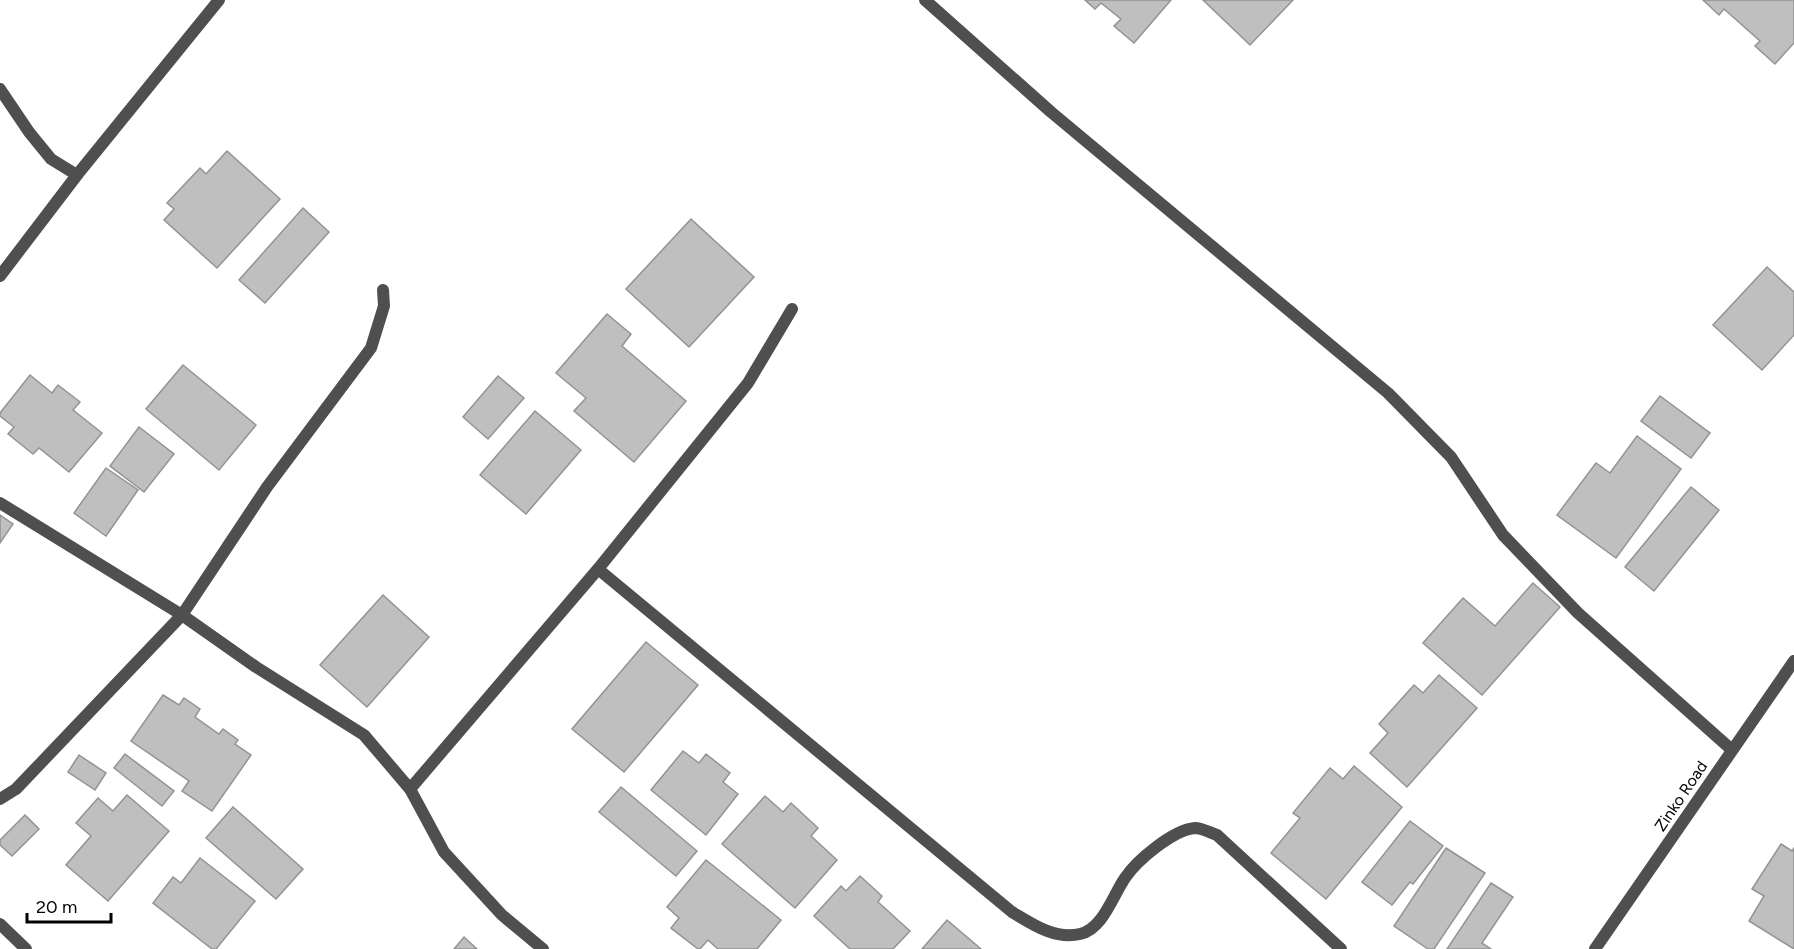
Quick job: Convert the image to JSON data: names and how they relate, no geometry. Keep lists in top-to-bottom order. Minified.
{"streets":{"street":["Zinko Road"]},"scale_bar":"20 m"}
